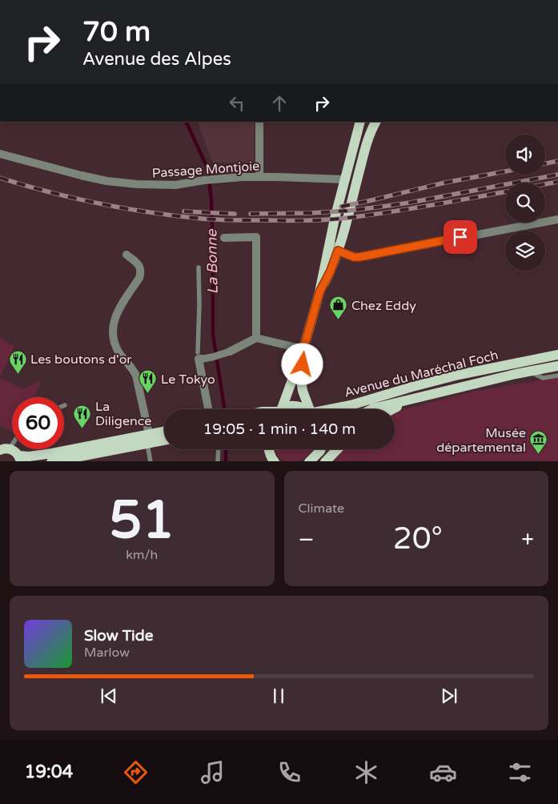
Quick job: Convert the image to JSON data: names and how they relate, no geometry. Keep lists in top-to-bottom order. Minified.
{"streets":{"main road":["Avenue du Maréchal Foch"],"street":["Passage Montjoie"]},"water":["La Bonne"],"places":{"shop":["Chez Eddy"],"restaurant":["Les boutons d'or","Le Tokyo","La Diligence"],"museum":["Musée départemental"]},"page":{"turn":["70 m","Avenue des Alpes"],"limit":"60","trip":"19:05 · 1 min · 140 m","tile":[["51","km/h"],"Climate"],"heat":["−","20°","+"],"song":["Slow Tide","Marlow"],"tabs":"19:04"}}
